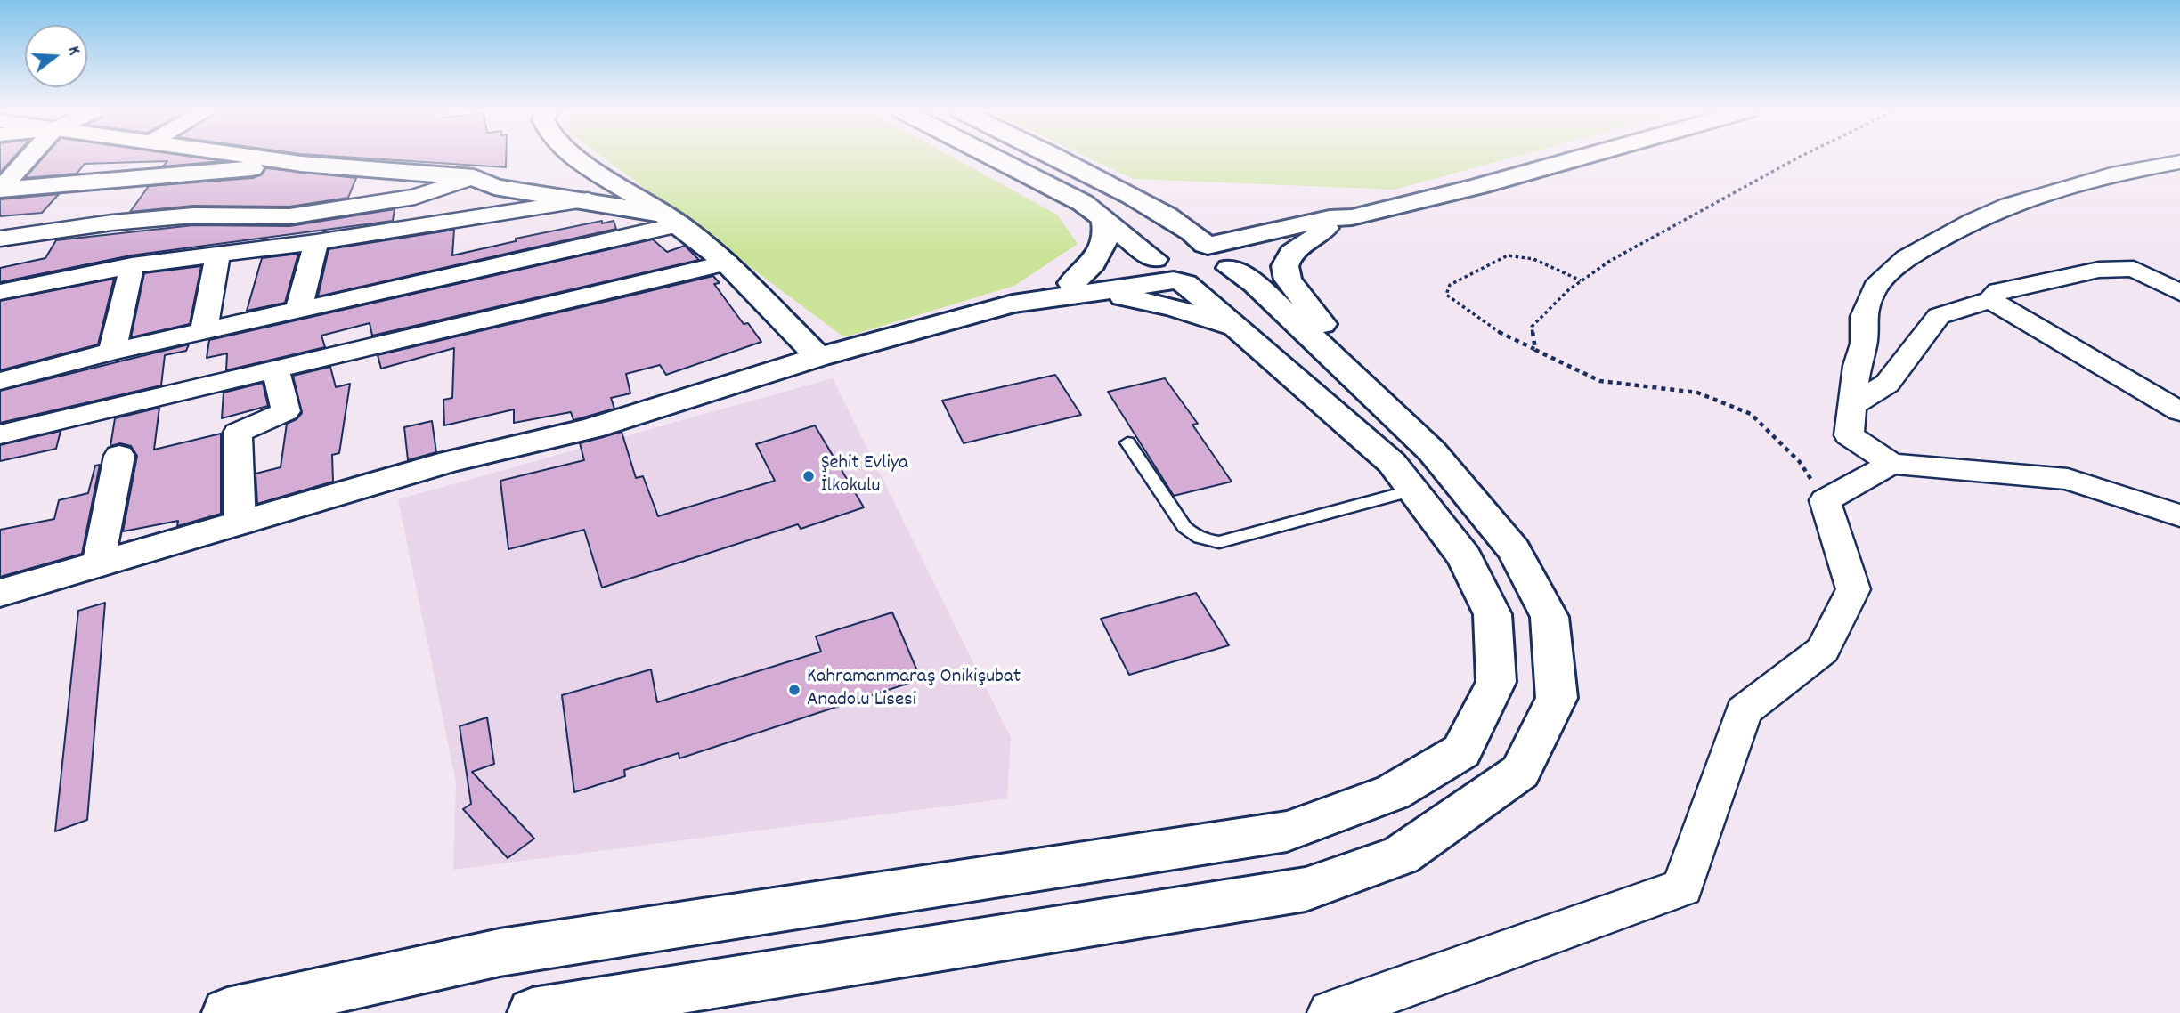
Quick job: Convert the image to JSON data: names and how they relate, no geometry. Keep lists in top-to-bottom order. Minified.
{"places":["Şehit Evliya İlkokulu","Kahramanmaraş Onikişubat Anadolu Lisesi"],"north":"right"}
